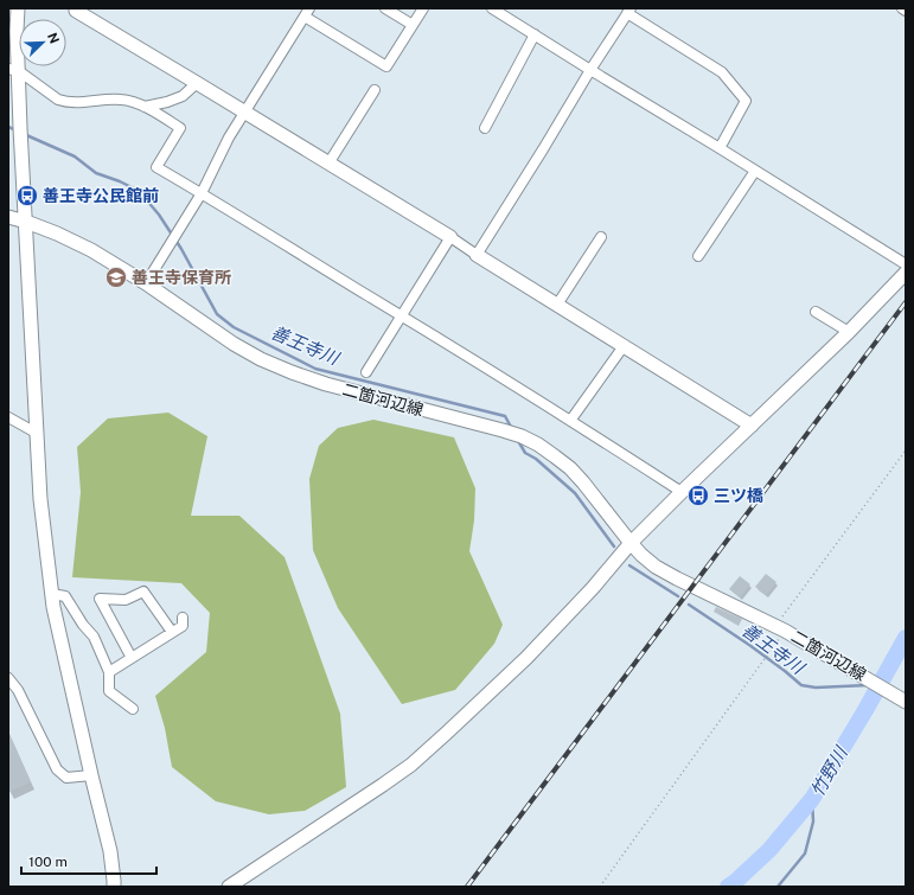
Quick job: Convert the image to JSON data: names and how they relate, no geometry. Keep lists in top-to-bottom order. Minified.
{"streets":{"street":["二箇河辺線"]},"water":["善王寺川","竹野川"],"places":{"bus stop":["善王寺公民館前","三ツ橋"],"school or university":["善王寺保育所"]},"scale_bar":"100 m","north":"top right"}
